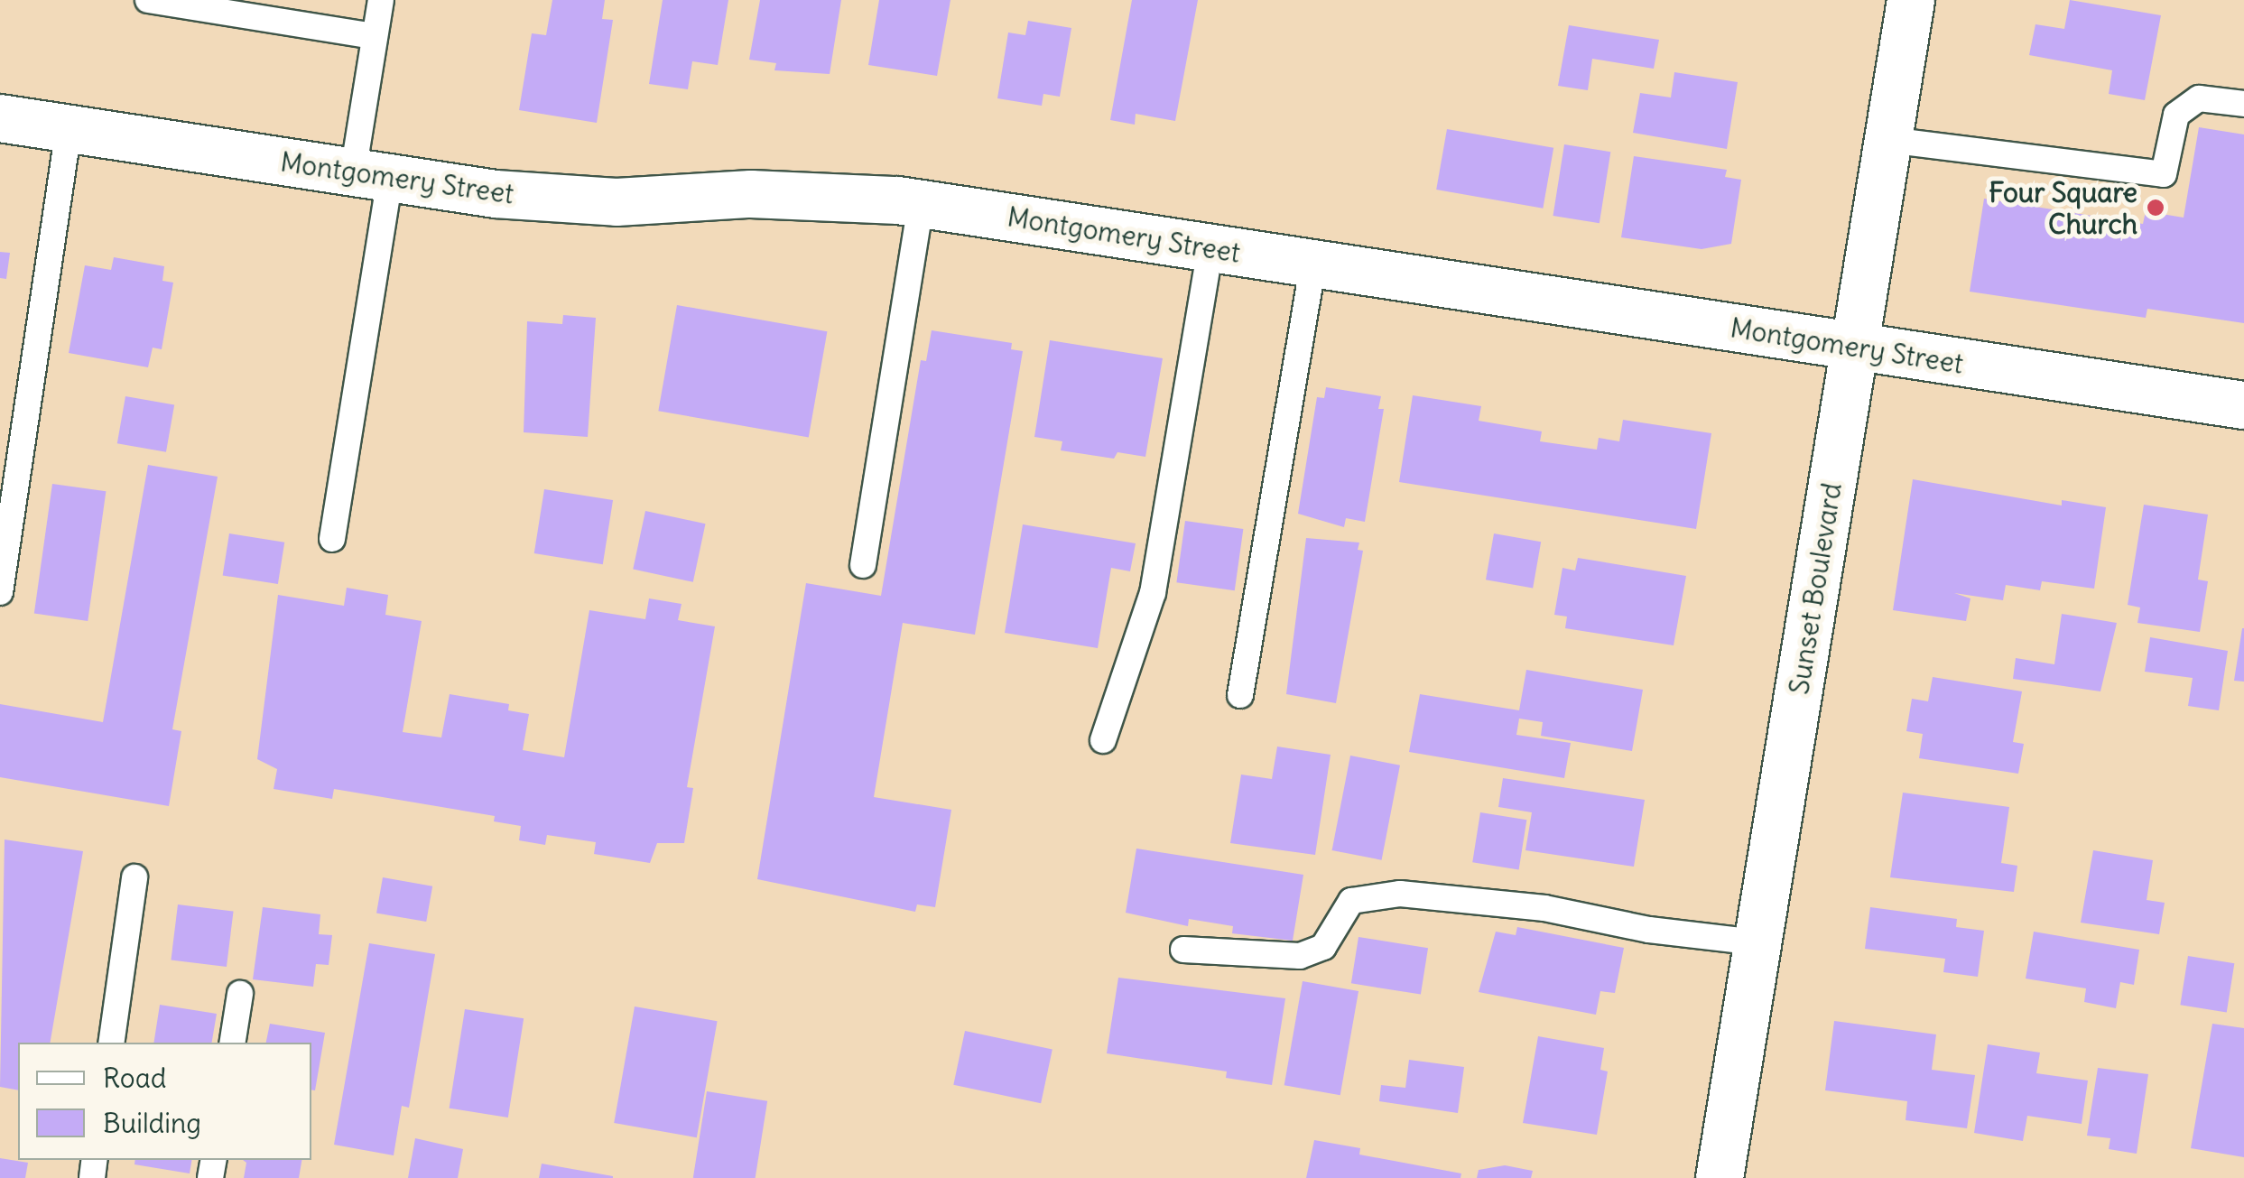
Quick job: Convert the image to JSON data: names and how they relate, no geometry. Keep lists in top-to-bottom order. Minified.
{"streets":{"street":["Montgomery Street","Sunset Boulevard"]},"crossings":[["Montgomery Street","Sunset Boulevard"]],"places":["Four Square Church"],"legend":["Road","Building"]}
